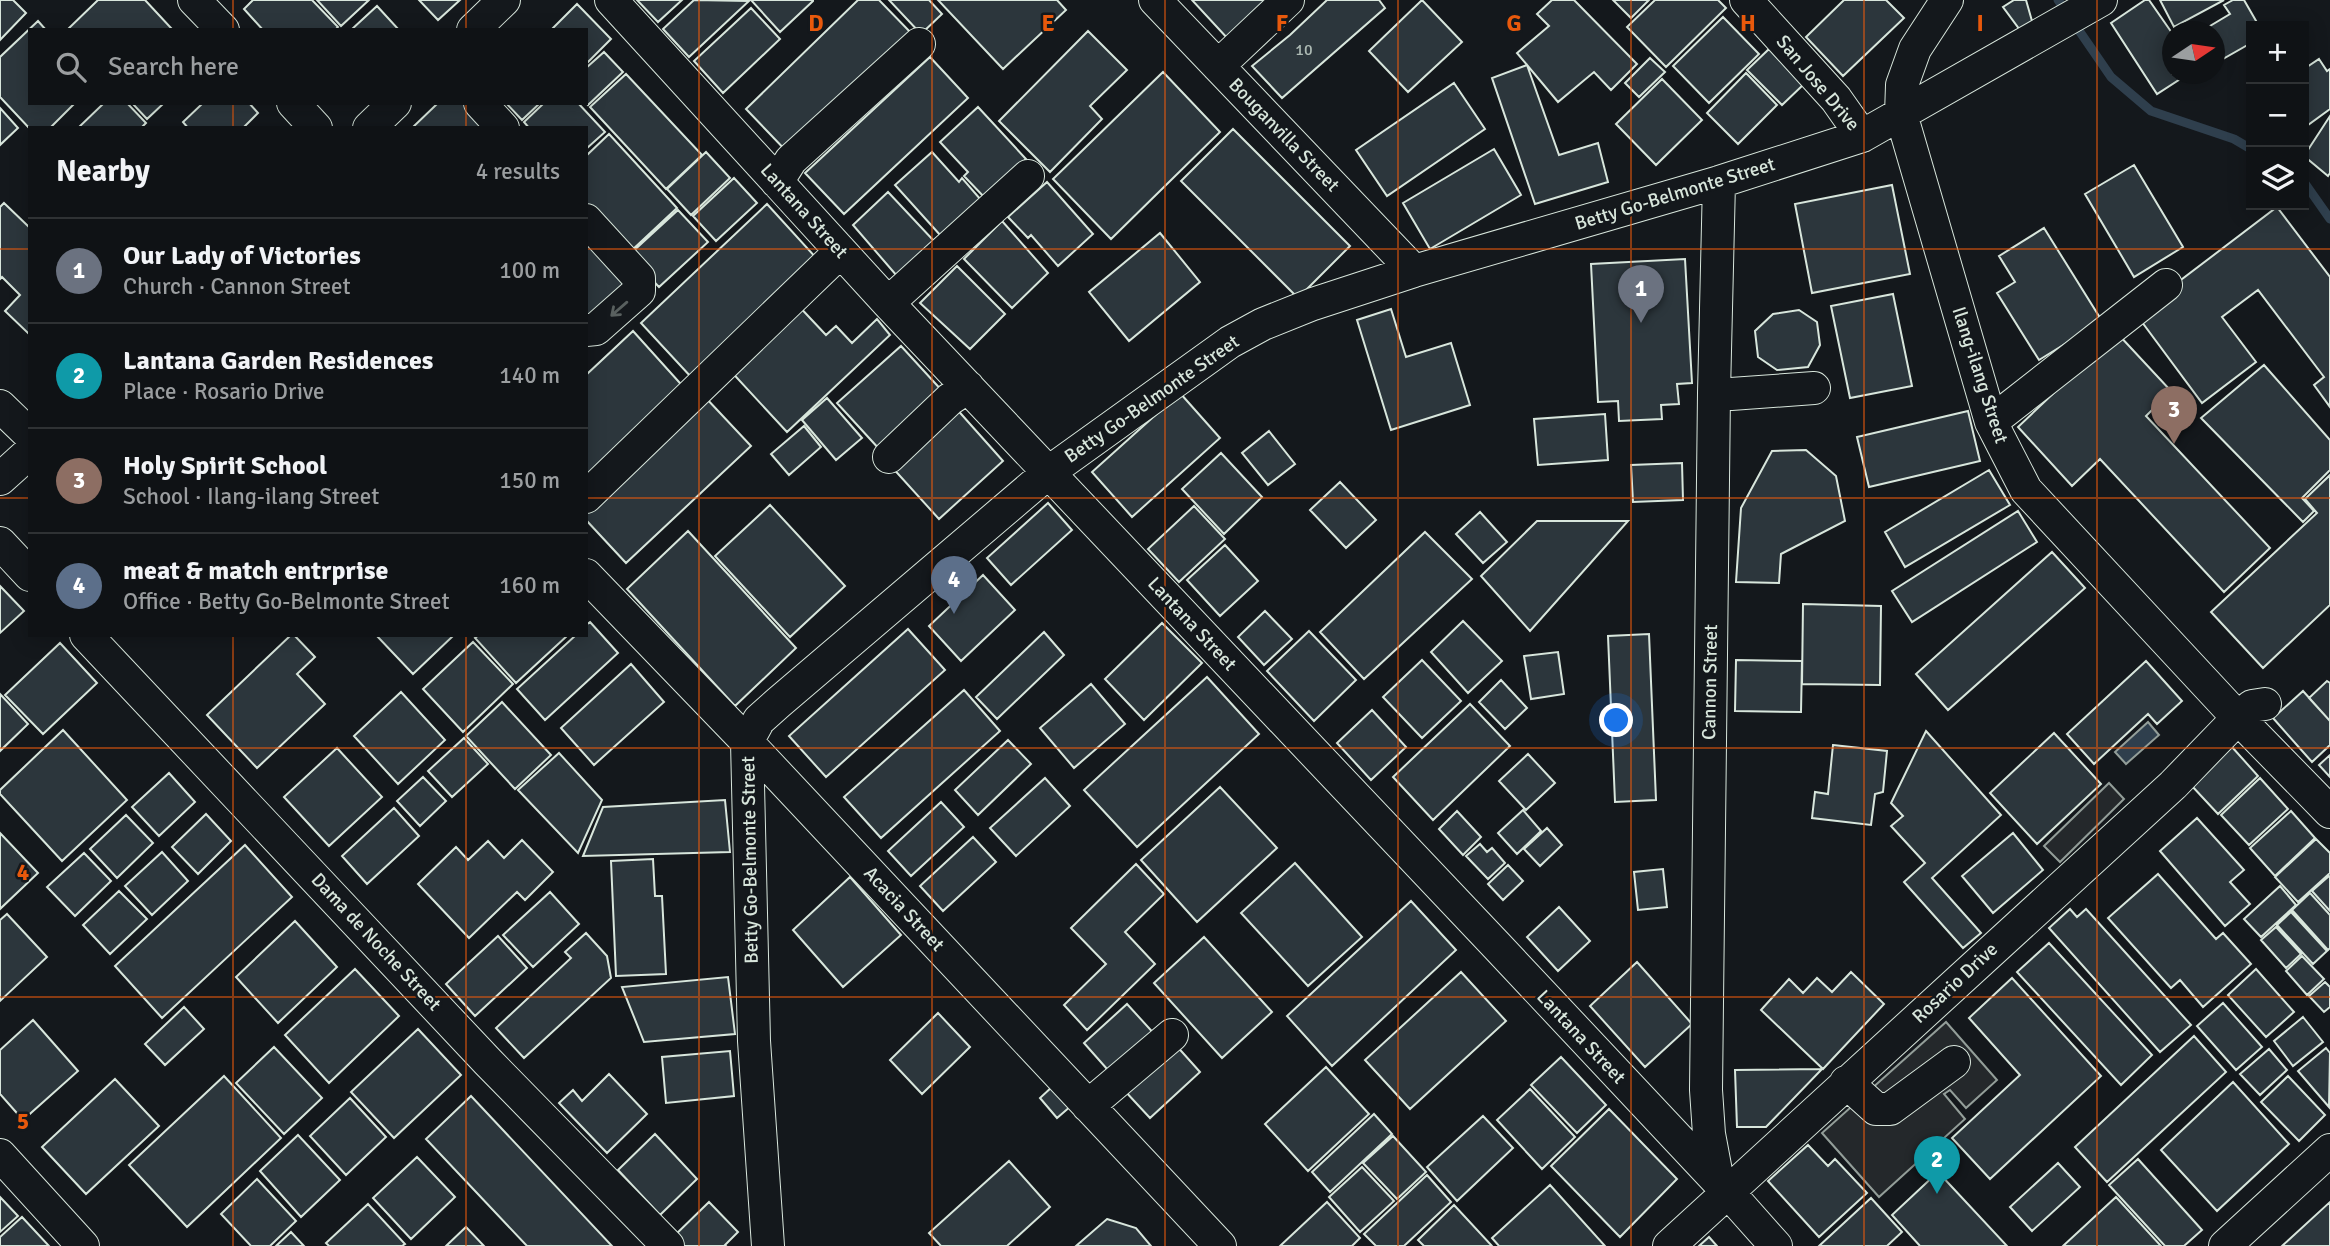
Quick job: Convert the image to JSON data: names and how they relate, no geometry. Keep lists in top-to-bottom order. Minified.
{"streets":{"street":["San Jose Drive","Bouganvilla Street","Betty Go-Belmonte Street","Lantana Street","Ilang-ilang Street","Cannon Street","Acacia Street","Dama de Noche Street","Rosario Drive"]},"crossings":[["San Jose Drive","Betty Go-Belmonte Street"],["Bouganvilla Street","Betty Go-Belmonte Street"],["Betty Go-Belmonte Street","Lantana Street"],["Betty Go-Belmonte Street","Ilang-ilang Street"],["Betty Go-Belmonte Street","Cannon Street"],["Betty Go-Belmonte Street","Acacia Street"],["Lantana Street","Cannon Street"],["Lantana Street","Rosario Drive"],["Ilang-ilang Street","Rosario Drive"],["Cannon Street","Rosario Drive"]],"house_numbers":["10"],"north":"right","page":{"map_buttons":["+","−"],"search":"Search here","heading":["Nearby","4 results"],"list":[{"mark":"1","name":"Our Lady of Victories","note":"Church · Cannon Street","value":"100 m"},{"mark":"2","name":"Lantana Garden Residences","note":"Place · Rosario Drive","value":"140 m"},{"mark":"3","name":"Holy Spirit School","note":"School · Ilang-ilang Street","value":"150 m"},{"mark":"4","name":"meat & match entrprise","note":"Office · Betty Go-Belmonte Street","value":"160 m"}],"pins":["1","3","4","2"]},"grid":{"columns":["D","E","F","G","H","I"],"rows":["4","5"]}}
